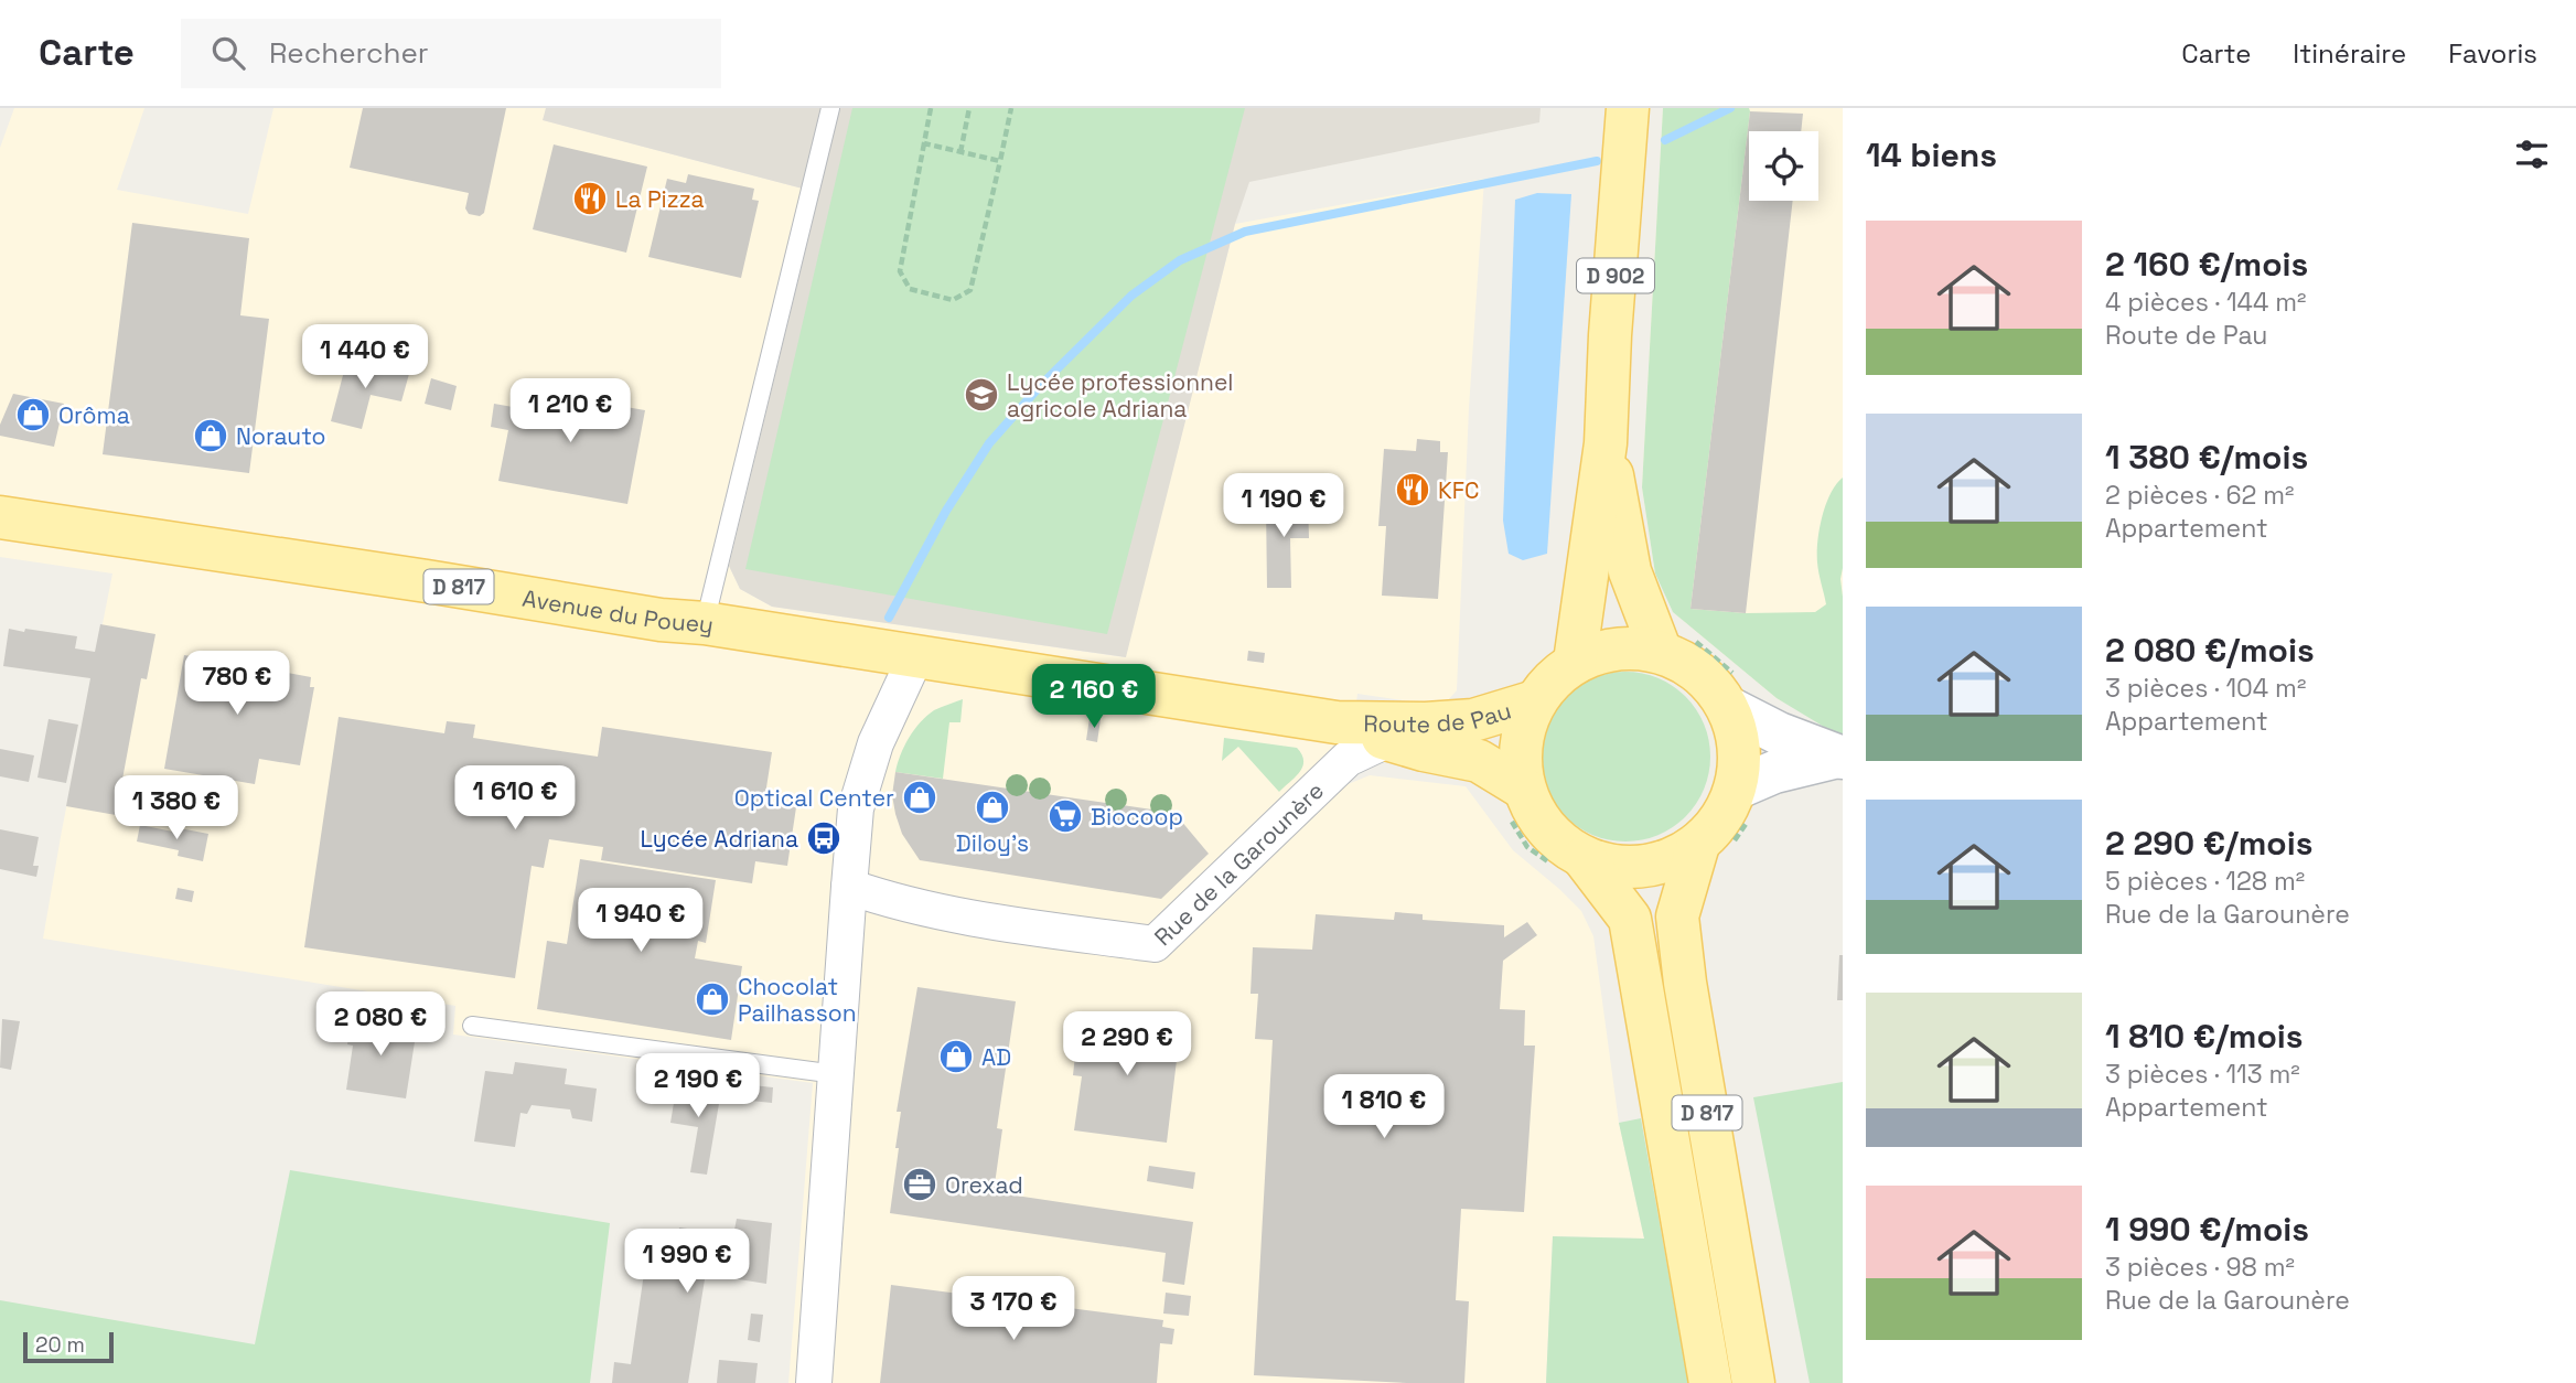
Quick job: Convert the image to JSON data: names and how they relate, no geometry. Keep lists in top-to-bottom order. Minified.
{"streets":{"main road":["D 902","D 817","Avenue du Pouey","Route de Pau"],"street":["Rue de la Garounère"]},"crossings":[["D 902","D 817"],["D 902","Route de Pau"],["D 817","Route de Pau"],["Avenue du Pouey","Route de Pau"],["Route de Pau","Rue de la Garounère"]],"places":{"restaurant":["La Pizza","KFC"],"school or university":["Lycée professionnel agricole Adriana"],"shop":["Orôma","Norauto","Optical Center","Diloy's","Chocolat Pailhasson","AD"],"supermarket":["Biocoop"],"bus stop":["Lycée Adriana"],"office":["Orexad"]},"scale_bar":"20 m","page":{"header":"Carte","search":"Rechercher","nav":["Carte","Itinéraire","Favoris"],"heading":"14 biens","list":[{"name":"2 160 €/mois","note":"4 pièces · 144 m² · Route de Pau"},{"name":"1 380 €/mois","note":"2 pièces · 62 m² · Appartement"},{"name":"2 080 €/mois","note":"3 pièces · 104 m² · Appartement"},{"name":"2 290 €/mois","note":"5 pièces · 128 m² · Rue de la Garounère"},{"name":"1 810 €/mois","note":"3 pièces · 113 m² · Appartement"},{"name":"1 990 €/mois","note":"3 pièces · 98 m² · Rue de la Garounère"}],"price":["1 440 €","1 210 €","1 190 €","780 €","2 160 €","1 610 €","1 380 €","1 940 €","2 080 €","2 290 €","2 190 €","1 810 €","1 990 €","3 170 €"],"scale":"20 m"}}
